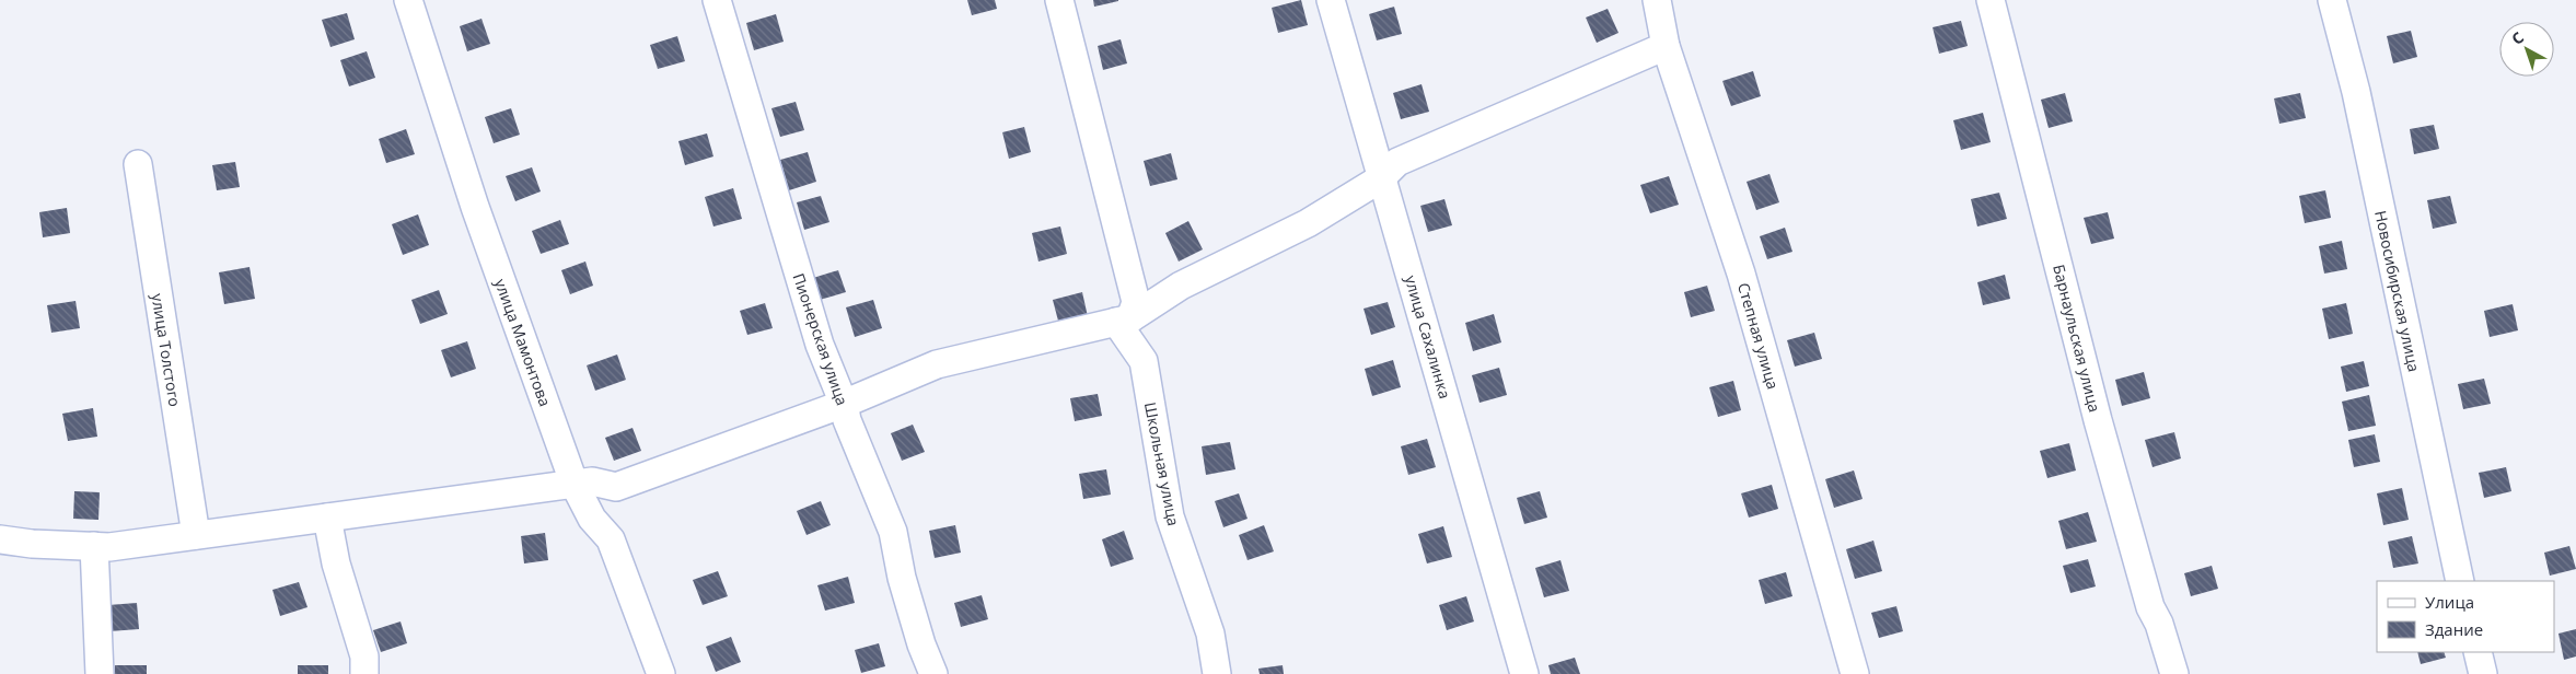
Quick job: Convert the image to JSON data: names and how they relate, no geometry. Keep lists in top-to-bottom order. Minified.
{"streets":{"street":["Новосибирская улица","Степная улица","улица Сахалинка","Барнаульская улица","Пионерская улица","улица Мамонтова","улица Толстого","Школьная улица"]},"legend":["Улица","Здание"],"north":"top left"}
